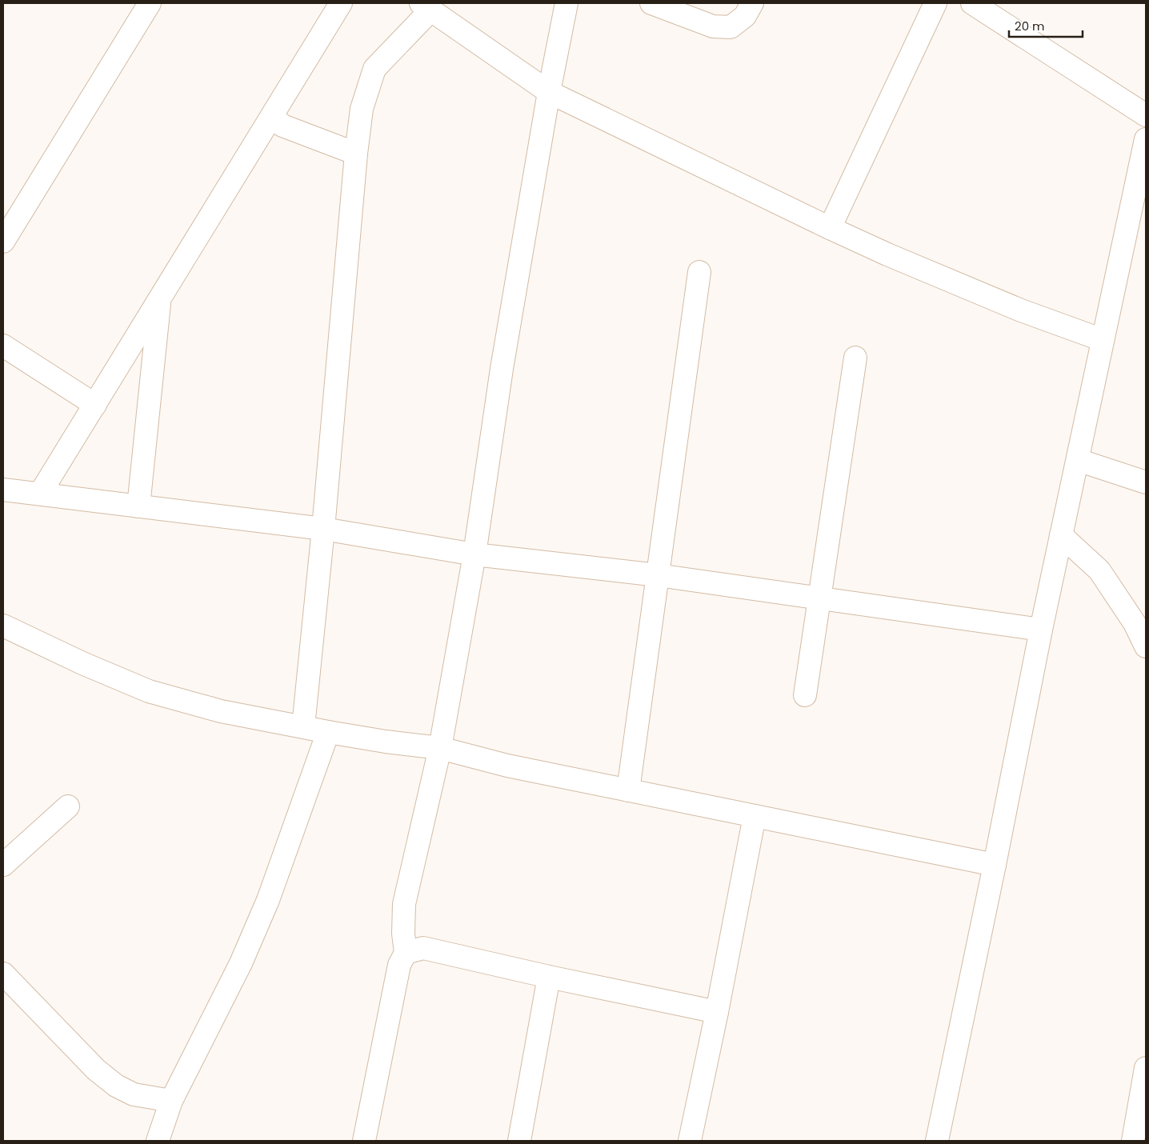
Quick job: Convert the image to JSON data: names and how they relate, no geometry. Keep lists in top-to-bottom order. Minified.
{"scale_bar":"20 m"}
